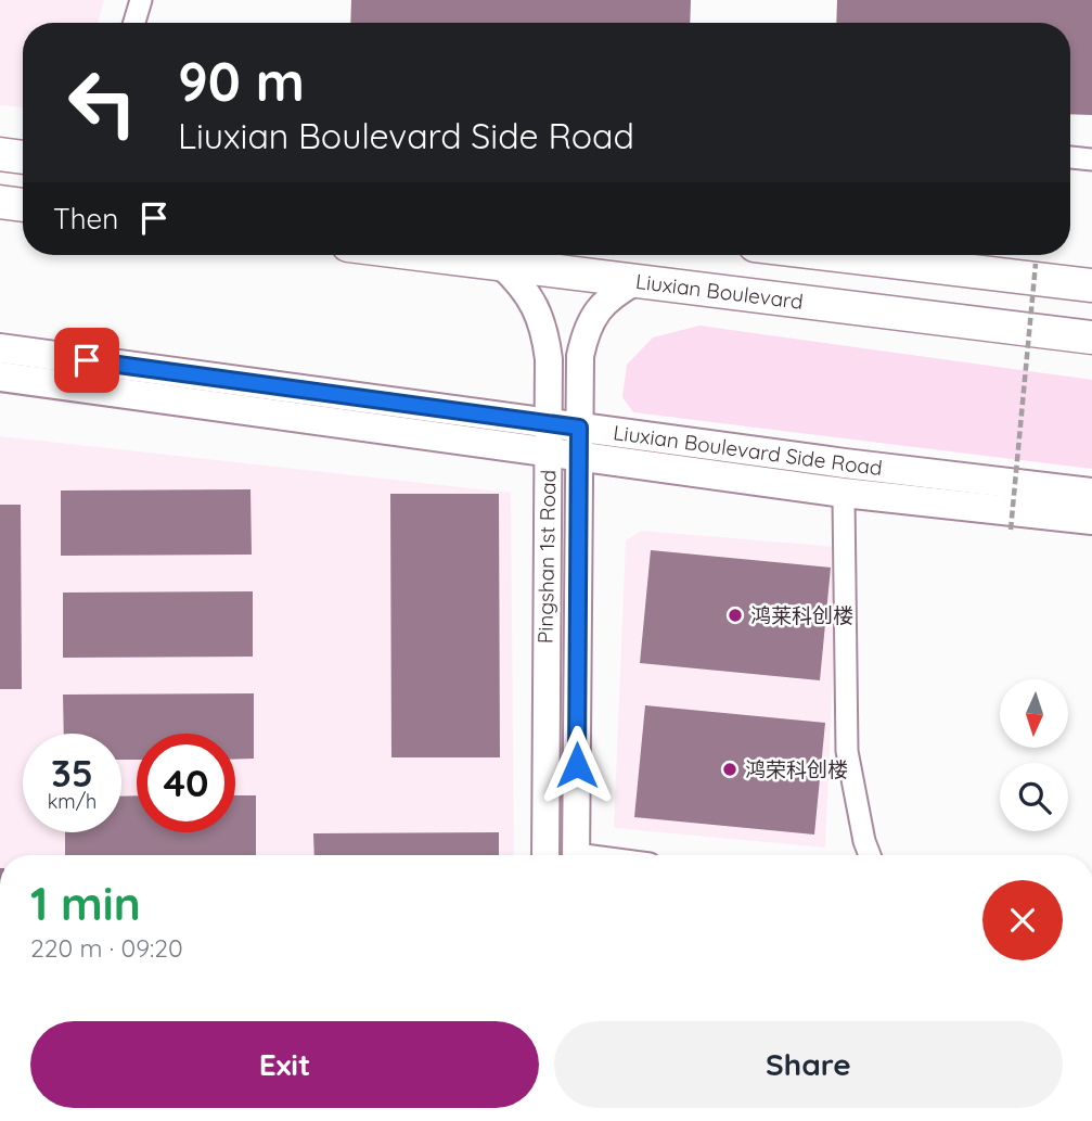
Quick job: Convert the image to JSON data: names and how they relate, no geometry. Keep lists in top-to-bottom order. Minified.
{"streets":{"main road":["Liuxian Boulevard","Liuxian Boulevard Side Road"],"street":["Pingshan 1st Road"]},"crossings":[["Liuxian Boulevard","Pingshan 1st Road"],["Liuxian Boulevard Side Road","Pingshan 1st Road"]],"places":["鸿莱科创楼","鸿荣科创楼"],"north":"bottom","page":{"turn":["90 m","Liuxian Boulevard Side Road"],"then":"Then","speed":"35 km/h","limit":"40","heading":["1 min","220 m · 09:20"],"buttons":["Exit","Share"]}}
